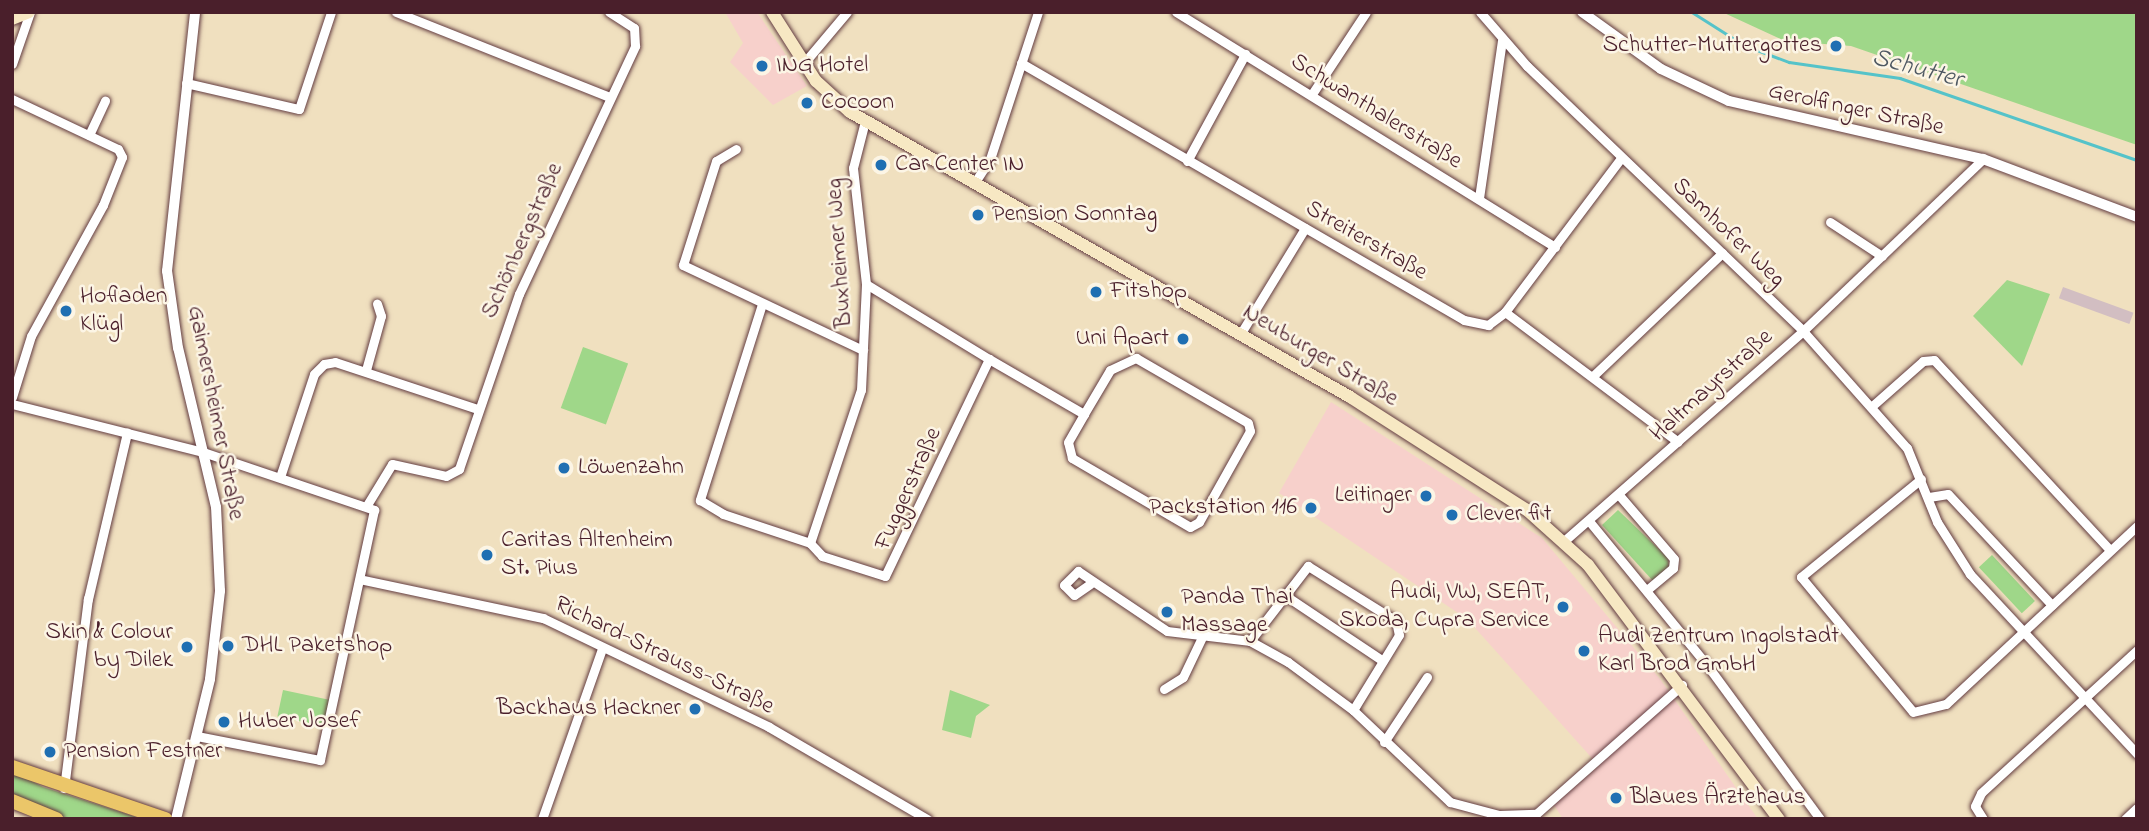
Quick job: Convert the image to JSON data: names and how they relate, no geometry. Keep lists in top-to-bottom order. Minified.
{"streets":{"main road":["Neuburger Straße"],"street":["Gerolfinger Straße","Schwanthalerstraße","Samhofer Weg","Schönbergstraße","Streiterstraße","Buxheimer Weg","Haltmayrstraße","Gaimersheimer Straße","Fuggerstraße","Richard-Strauss-Straße"]},"crossings":[["Gerolfinger Straße","Haltmayrstraße"],["Samhofer Weg","Haltmayrstraße"],["Buxheimer Weg","Neuburger Straße"],["Buxheimer Weg","Fuggerstraße"],["Neuburger Straße","Haltmayrstraße"]],"water":["Schutter"],"places":["Schutter-Muttergottes","ING Hotel","Cocoon","Car Center IN","Pension Sonntag","Fitshop","Hofladen Klügl","Uni Apart","Löwenzahn","Leitinger","Packstation 116","Clever fit","Caritas Altenheim St. Pius","Audi, VW, SEAT, Skoda, Cupra Service","Panda Thai Massage","DHL Paketshop","Skin & Colour by Dilek","Audi Zentrum Ingolstadt Karl Brod GmbH","Backhaus Hackner","Huber Josef","Pension Festner","Blaues Ärztehaus"]}
